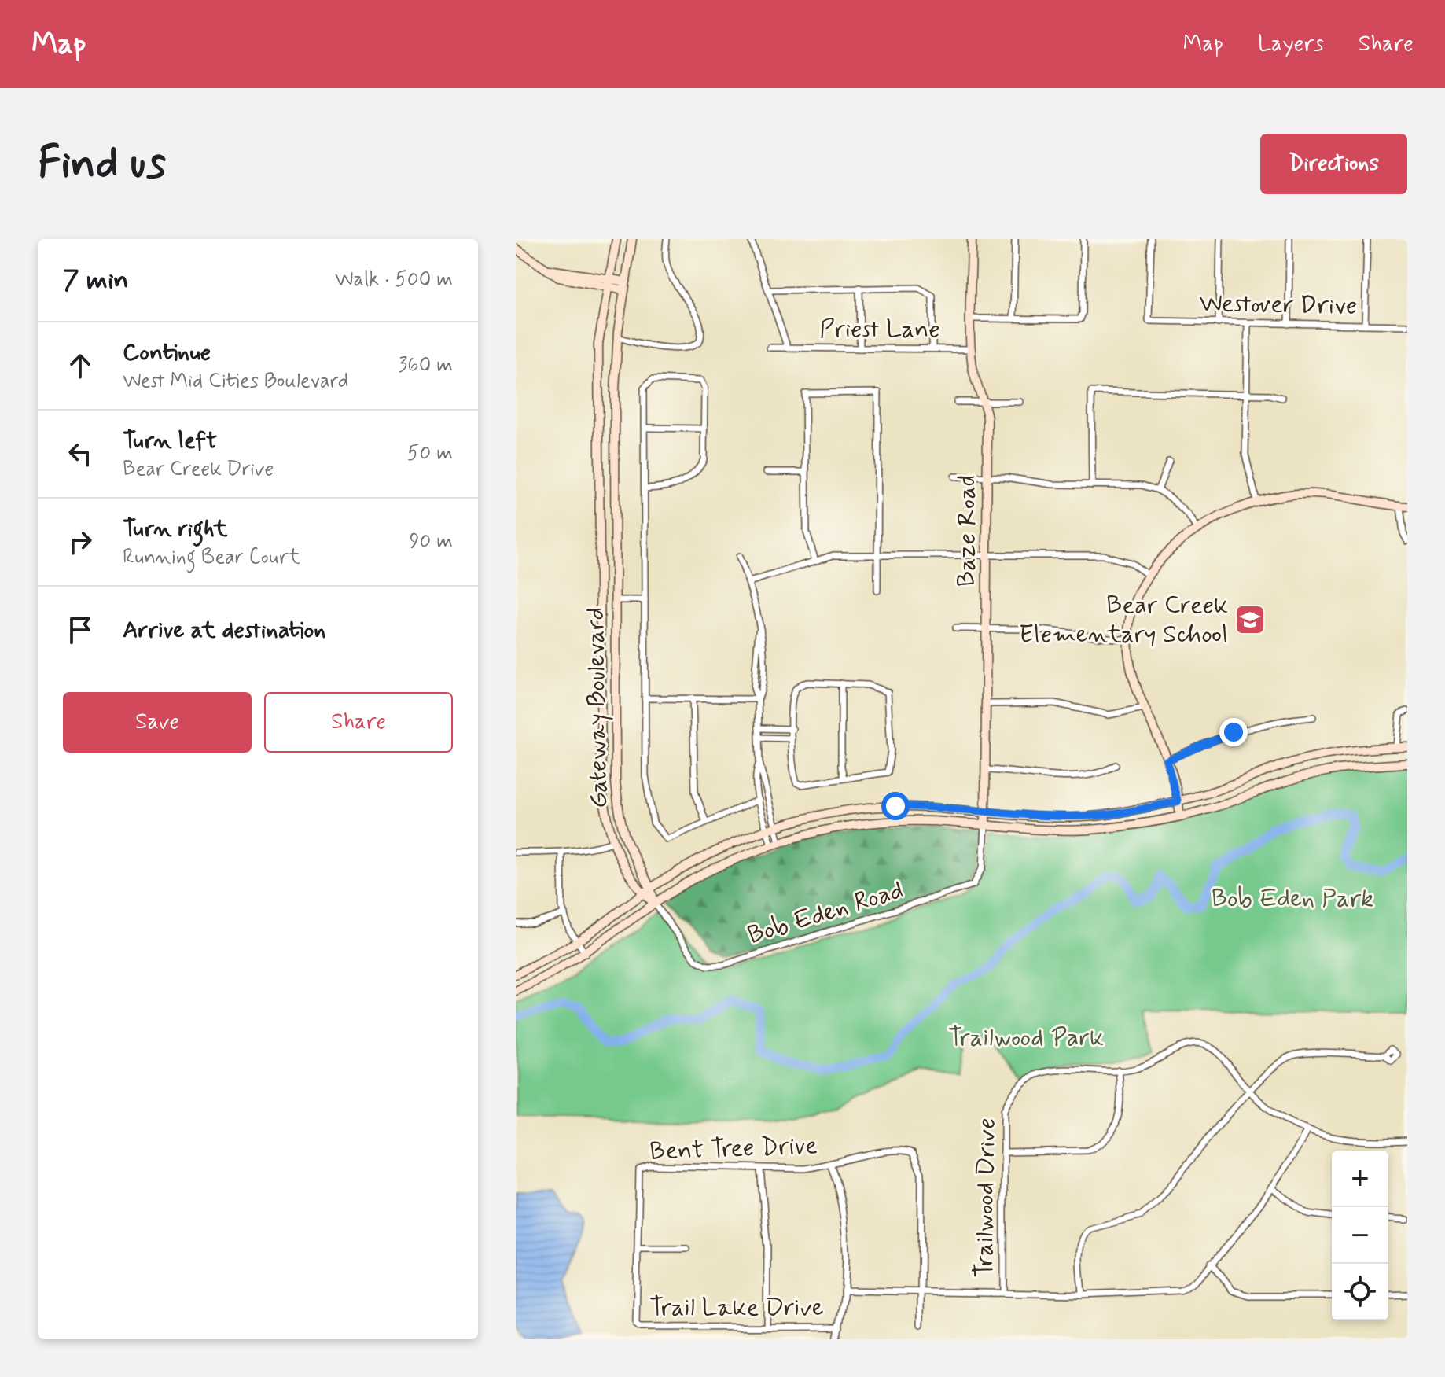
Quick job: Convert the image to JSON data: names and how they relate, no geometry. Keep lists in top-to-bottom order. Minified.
{"streets":{"street":["Westover Drive","Priest Lane","Baze Road","Gateway Boulevard","Bob Eden Road","Bent Tree Drive","Trailwood Drive","Trail Lake Drive"]},"crossings":[["Priest Lane","Baze Road"],["Baze Road","Bob Eden Road"],["Gateway Boulevard","Bob Eden Road"],["Bent Tree Drive","Trail Lake Drive"]],"parks":["Bob Eden Park","Trailwood Park"],"places":{"school or university":["Bear Creek Elementary School"]},"page":{"header":"Map","nav":["Map","Layers","Share"],"buttons":["Directions",["Save","Share"]],"title":"Find us","heading":["7 min","Walk · 500 m"],"list":[["Continue","West Mid Cities Boulevard","360 m"],["Turn left","Bear Creek Drive","50 m"],["Turn right","Running Bear Court","90 m"],"Arrive at destination"],"map_buttons":["+","−"]}}
